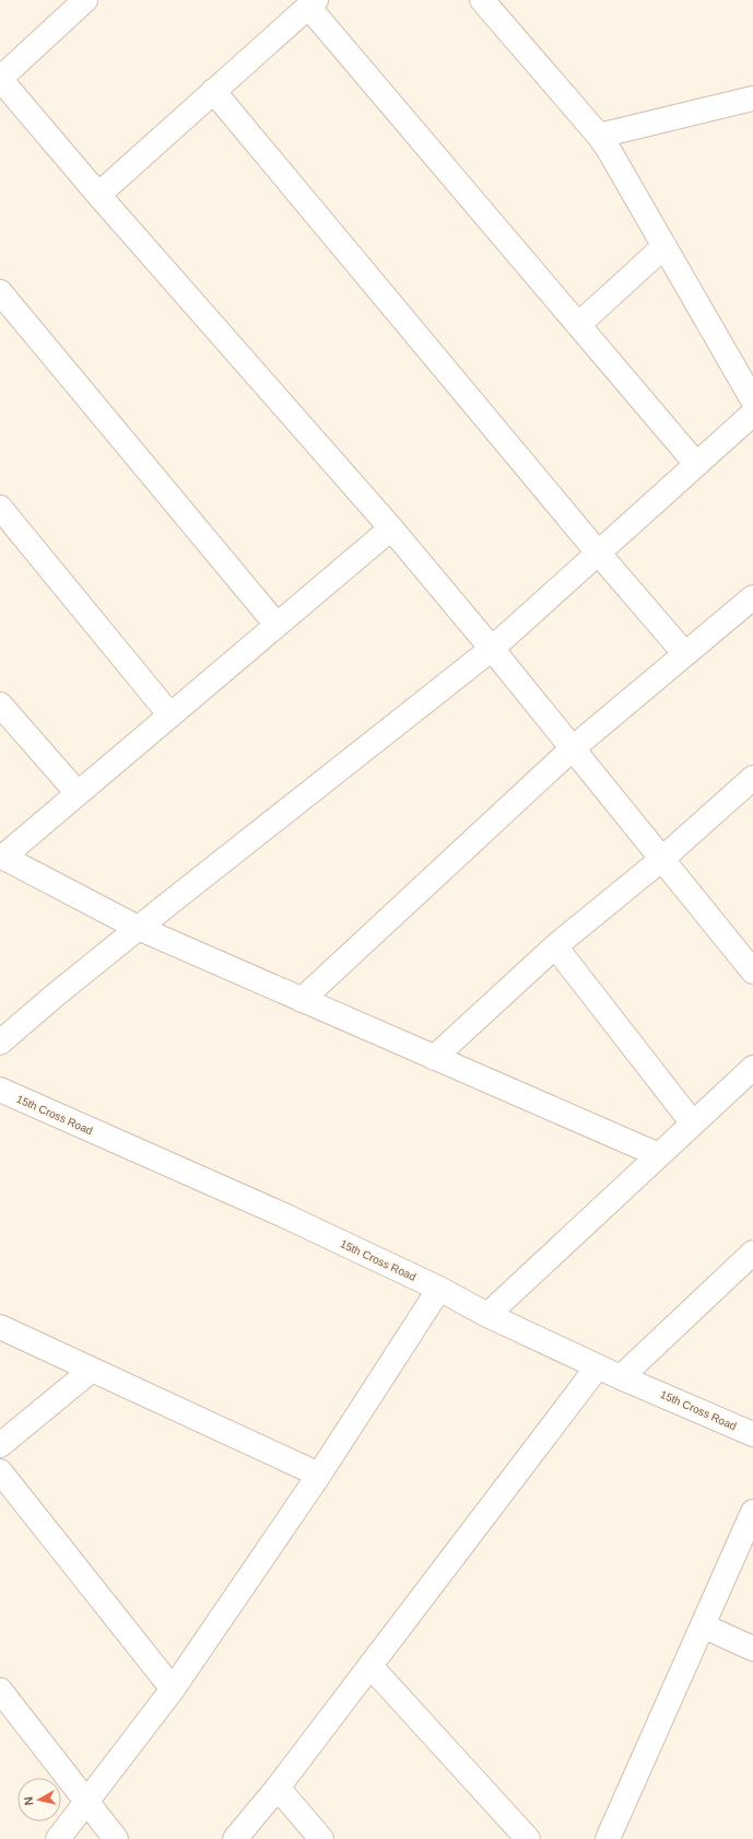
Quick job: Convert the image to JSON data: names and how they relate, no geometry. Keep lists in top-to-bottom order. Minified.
{"streets":{"street":["15th Cross Road"]},"north":"left"}
